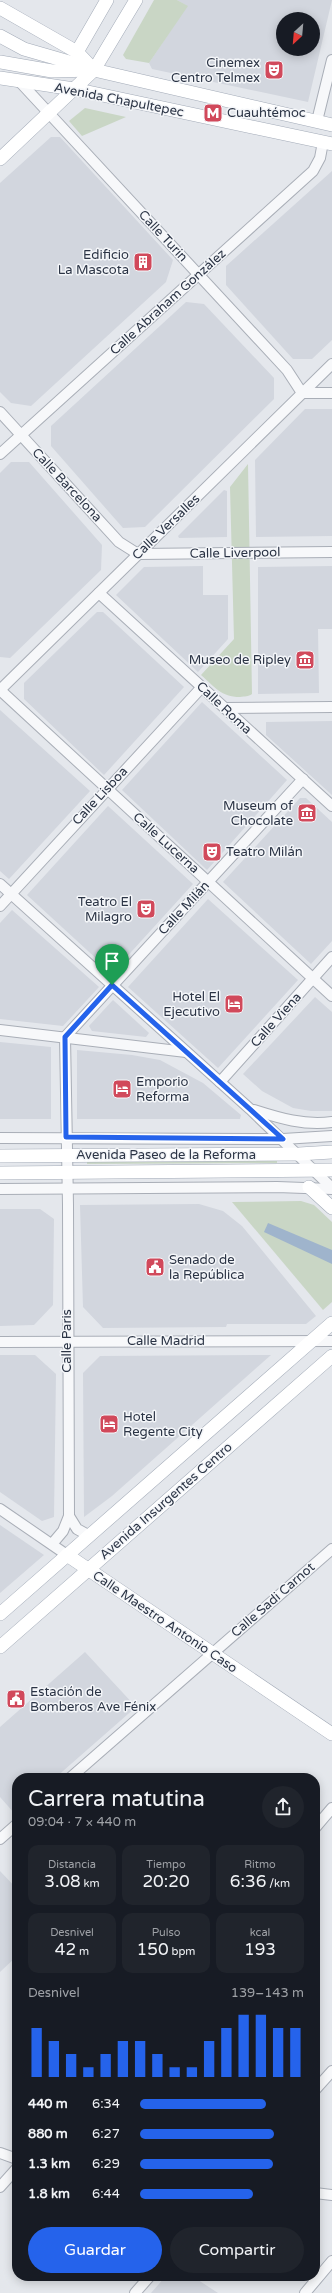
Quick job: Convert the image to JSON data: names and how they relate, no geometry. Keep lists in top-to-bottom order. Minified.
{"streets":{"main road":["Avenida Chapultepec","Avenida Paseo de la Reforma","Avenida Insurgentes Centro","Calle Maestro Antonio Caso"],"street":["Calle Turin","Calle Abraham González","Calle Barcelona","Calle Versalles","Calle Liverpool","Calle Roma","Calle Lisboa","Calle Lucerna","Calle Milán","Calle Viena","Calle Paris","Calle Madrid","Calle Sadi Carnot"]},"crossings":[["Avenida Chapultepec","Calle Turin"],["Avenida Chapultepec","Calle Abraham González"],["Calle Turin","Calle Abraham González"],["Calle Turin","Calle Versalles"],["Calle Abraham González","Calle Barcelona"],["Calle Barcelona","Calle Versalles"],["Calle Barcelona","Calle Liverpool"],["Calle Versalles","Calle Liverpool"],["Calle Versalles","Calle Roma"],["Calle Versalles","Calle Lucerna"],["Calle Roma","Calle Lisboa"],["Calle Roma","Calle Milán"],["Calle Lisboa","Calle Lucerna"],["Calle Lucerna","Calle Milán"],["Calle Lucerna","Calle Viena"],["Calle Milán","Calle Paris"],["Avenida Paseo de la Reforma","Calle Paris"],["Calle Paris","Calle Madrid"],["Calle Madrid","Avenida Insurgentes Centro"],["Avenida Insurgentes Centro","Calle Maestro Antonio Caso"],["Calle Sadi Carnot","Calle Maestro Antonio Caso"]],"places":{"theatre":["Cinemex Centro Telmex","Teatro Milán","Teatro El Milagro"],"metro station":["Cuauhtémoc"],"building":["Edificio La Mascota"],"museum":["Museo de Ripley","Museum of Chocolate"],"hotel":["Hotel El Ejecutivo","Emporio Reforma","Hotel Regente City"],"public building":["Senado de la República","Estación de Bomberos Ave Fénix"]},"north":"bottom left","page":{"heading":["Carrera matutina","09:04 · 7 × 440 m"],"stats":[["Distancia","3.08 km"],["Tiempo","20:20"],["Ritmo","6:36 /km"],["Desnivel","42 m"],["Pulso","150 bpm"],["kcal","193"]],"chart":["Desnivel","139–143 m"],"list":[{"name":"440 m","note":"6:34"},{"name":"880 m","note":"6:27"},{"name":"1.3 km","note":"6:29"},{"name":"1.8 km","note":"6:44"}],"buttons":["Guardar","Compartir"]}}
